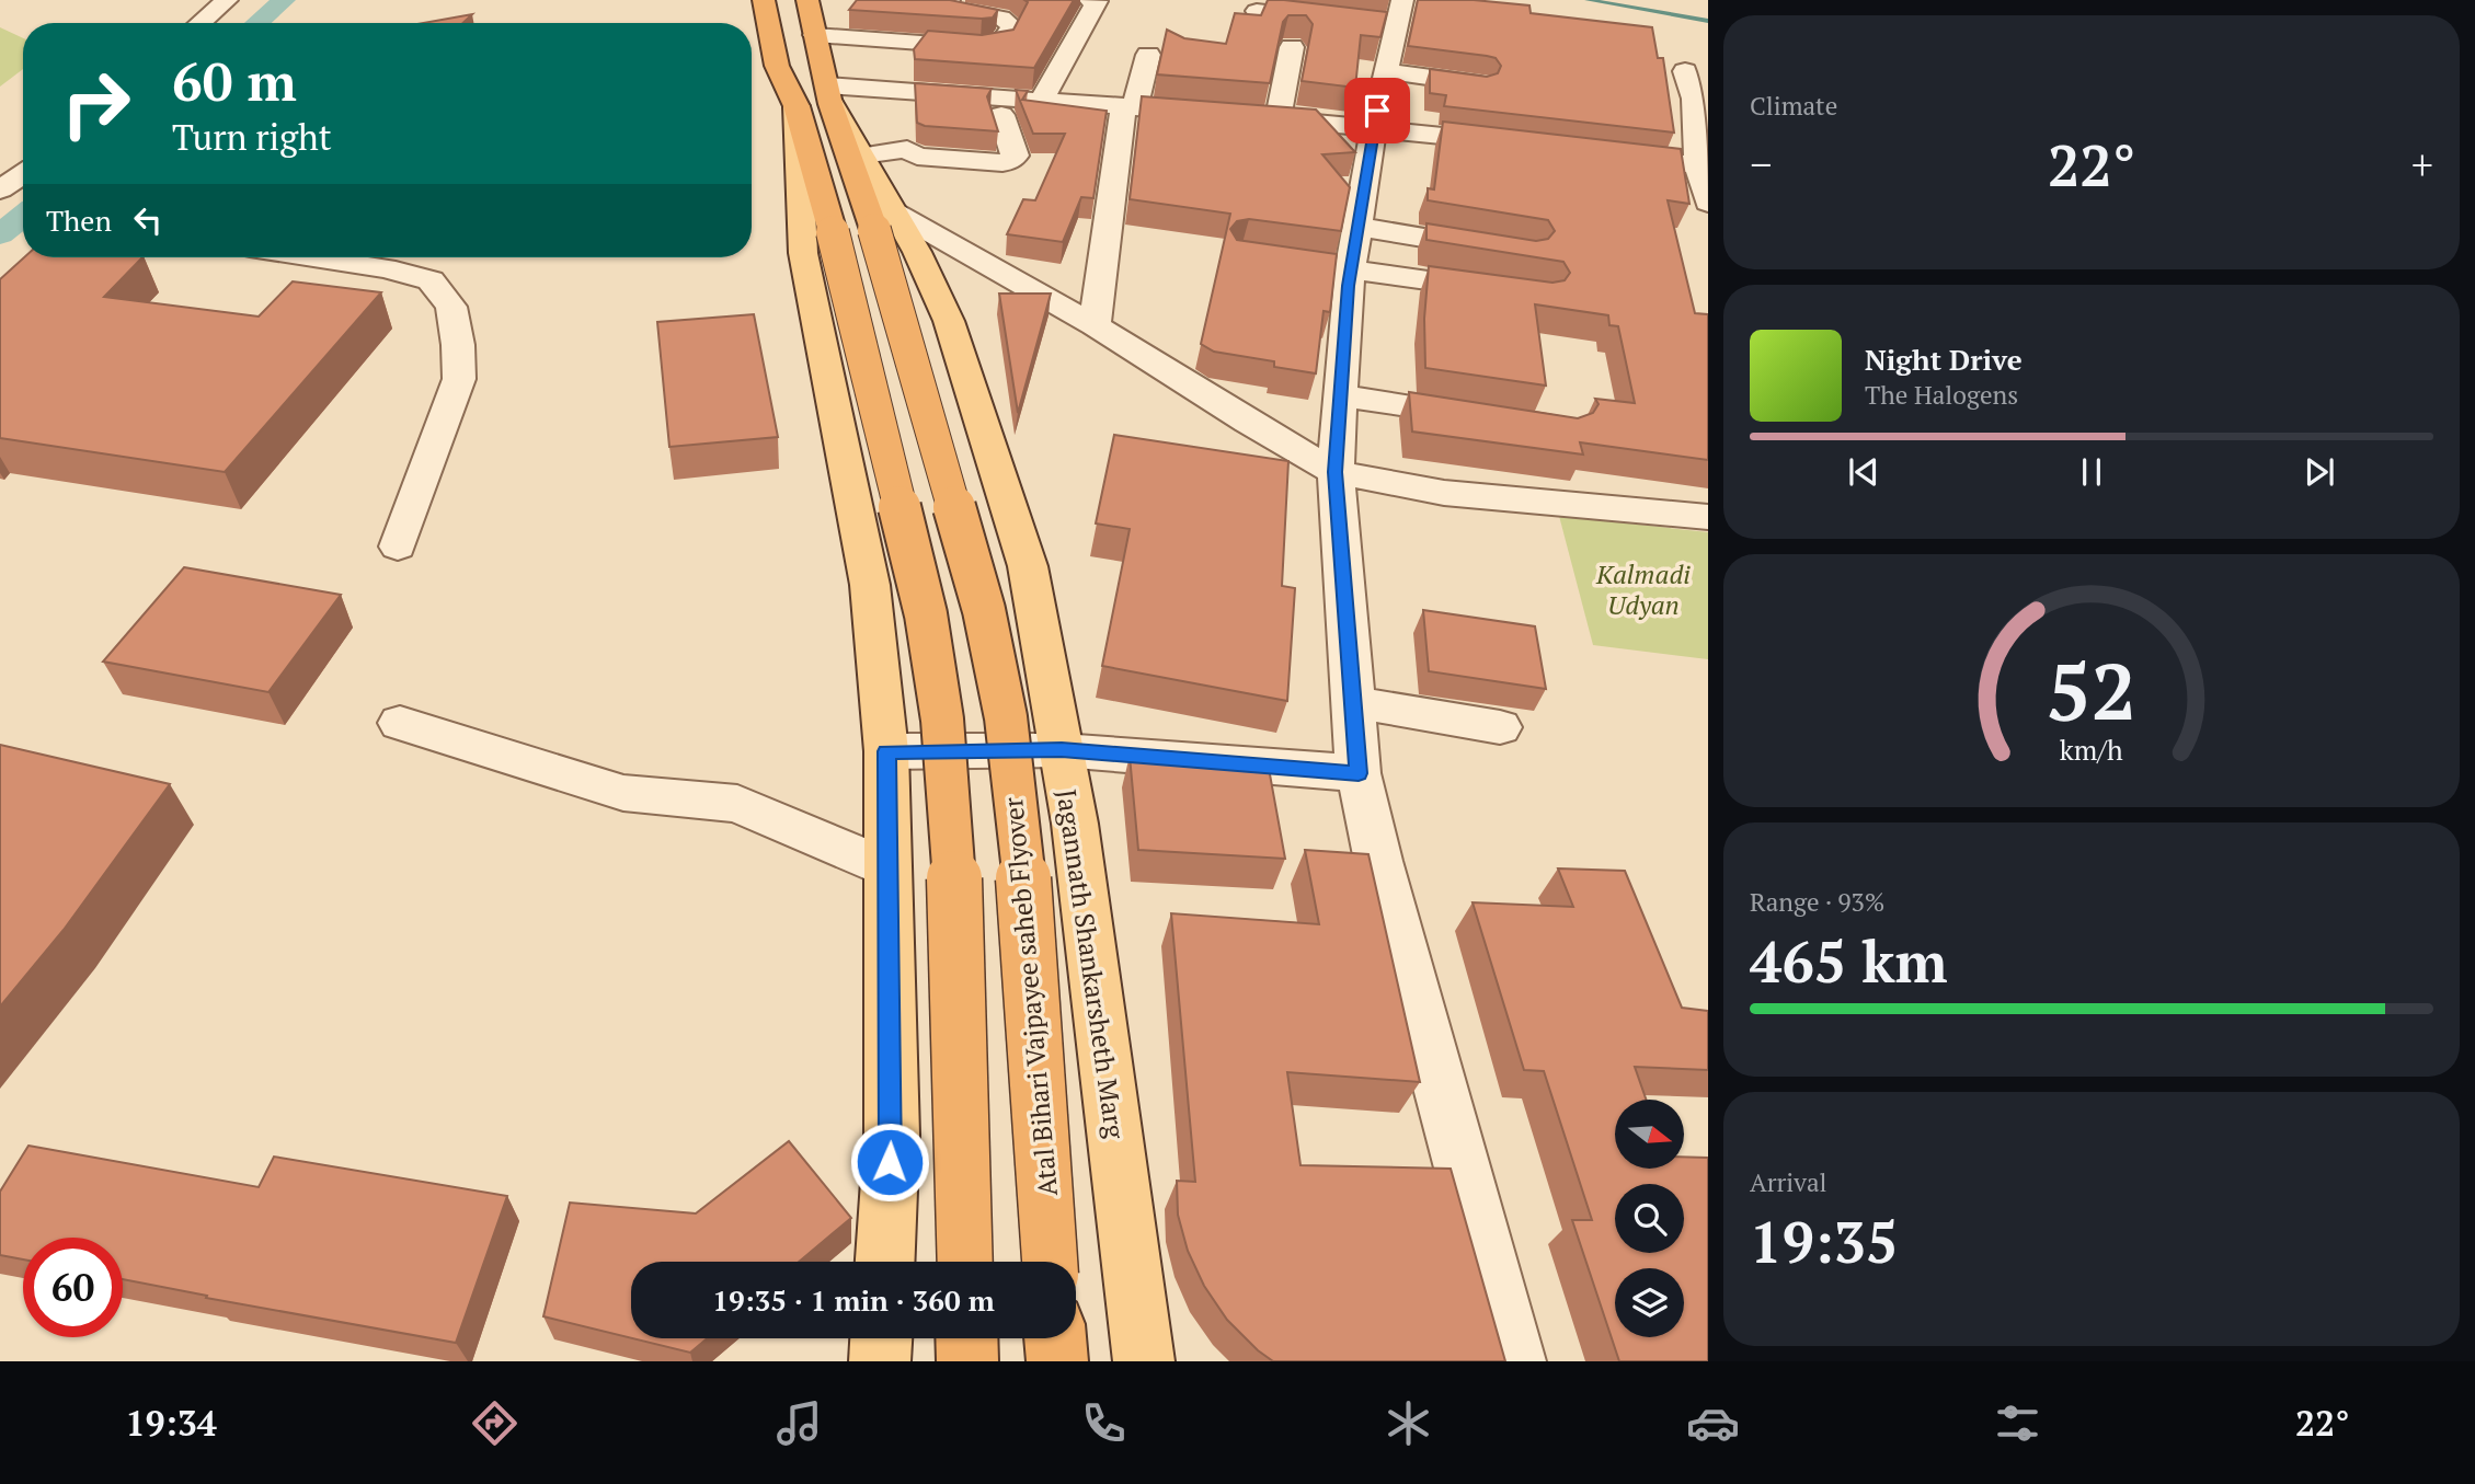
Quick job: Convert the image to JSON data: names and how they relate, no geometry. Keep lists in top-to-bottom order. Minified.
{"streets":{"highway":["Jagannath Shankarsheth Marg","Atal Bihari Vajpayee saheb Flyover"]},"crossings":[["Jagannath Shankarsheth Marg","Atal Bihari Vajpayee saheb Flyover"]],"parks":["Kalmadi Udyan"],"north":"right","page":{"tile":["Climate",["Range · 93%","465 km"],["Arrival","19:35"]],"turn":["60 m","Turn right"],"heat":["−","22°","+"],"then":"Then","song":["Night Drive","The Halogens"],"limit":"60","trip":"19:35 · 1 min · 360 m","tabs":["19:34","22°"],"gauge":["52","km/h"]}}
